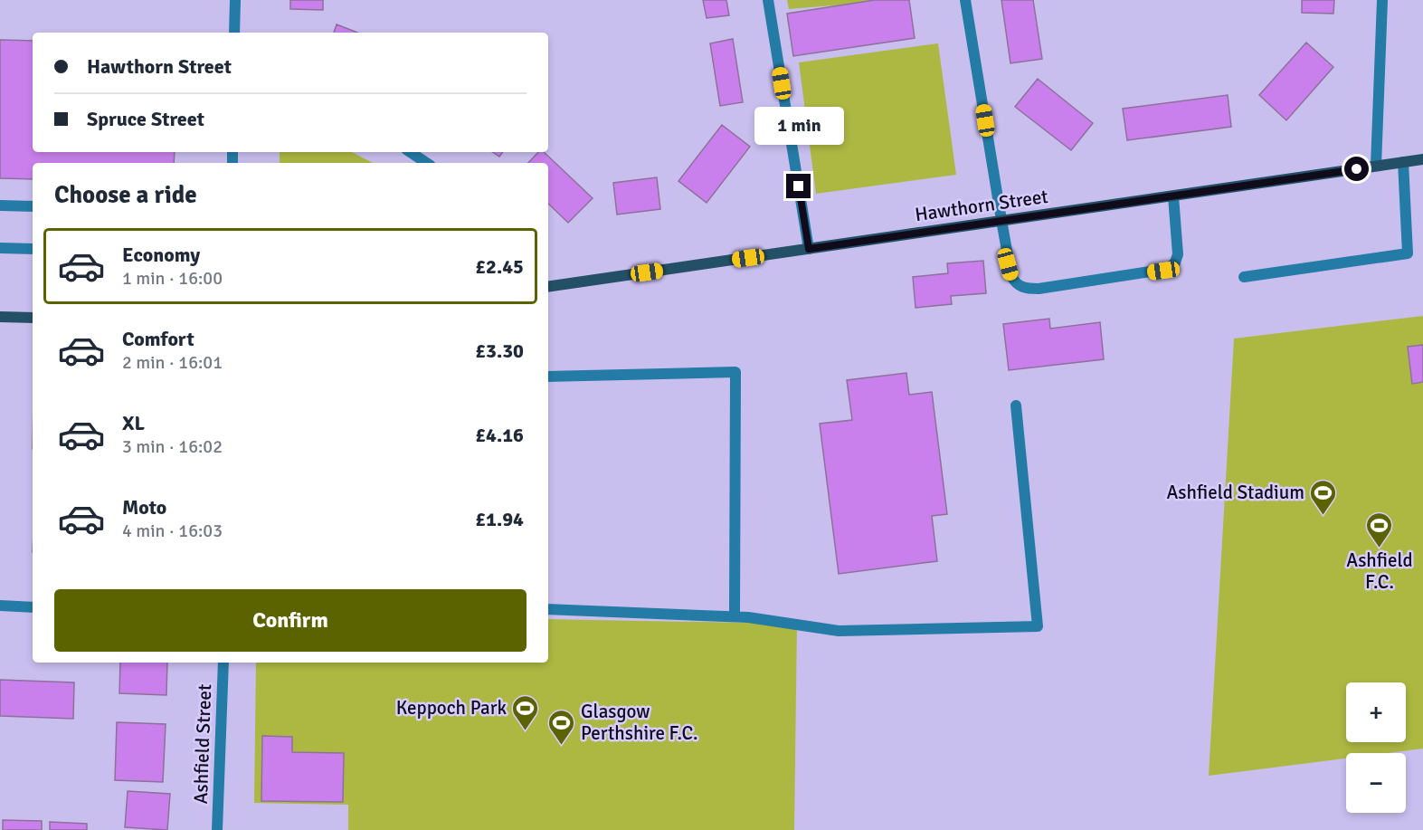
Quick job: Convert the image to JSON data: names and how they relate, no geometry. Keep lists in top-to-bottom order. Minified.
{"streets":{"main road":["Hawthorn Street"],"street":["Ashfield Street"]},"places":{"sports":["Ashfield Stadium","Ashfield F.C.","Keppoch Park","Glasgow Perthshire F.C."]},"page":{"banner":["Hawthorn Street","Spruce Street"],"bubble":"1 min","heading":"Choose a ride","list":[{"name":"Economy","note":"1 min · 16:00","value":"£2.45"},{"name":"Comfort","note":"2 min · 16:01","value":"£3.30"},{"name":"XL","note":"3 min · 16:02","value":"£4.16"},{"name":"Moto","note":"4 min · 16:03","value":"£1.94"}],"buttons":"Confirm","map_buttons":["+","−"]}}
